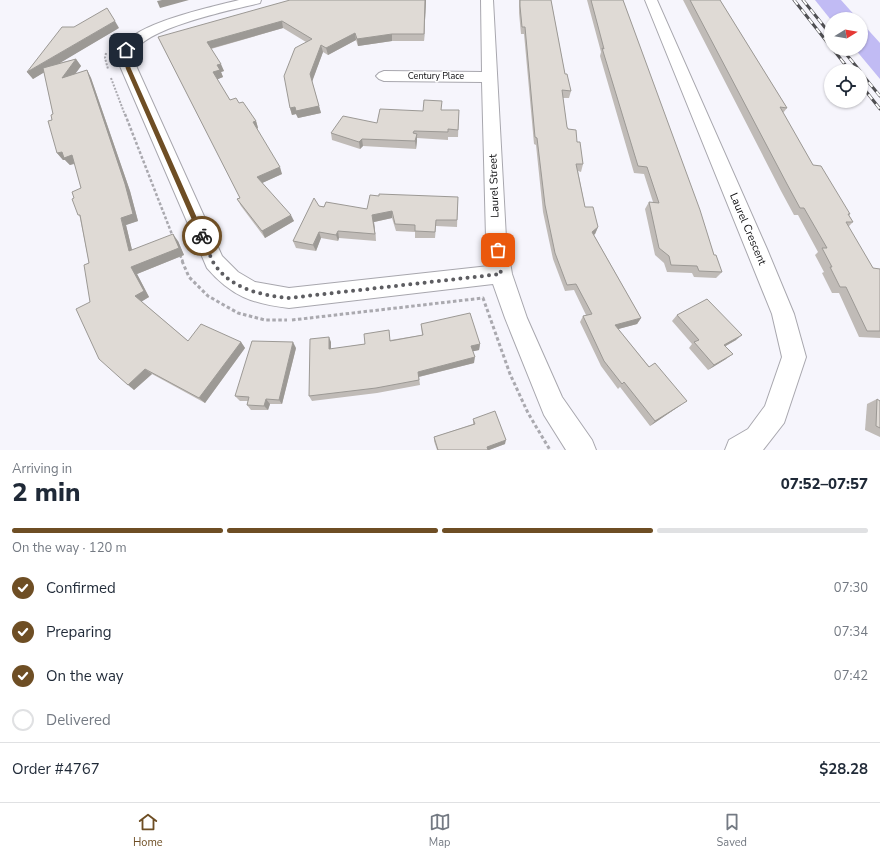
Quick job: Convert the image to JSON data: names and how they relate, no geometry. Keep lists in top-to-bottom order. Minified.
{"streets":{"street":["Century Place","Laurel Street","Laurel Crescent"]},"crossings":[["Century Place","Laurel Street"]],"north":"right","page":{"heading":["2 min","Arriving in","07:52–07:57"],"panel":["Order #4767","$28.28"],"bar":"On the way · 120 m","list":[["Confirmed","07:30"],["Preparing","07:34"],["On the way","07:42"],"Delivered"],"tabs":["Home","Map","Saved"]}}
